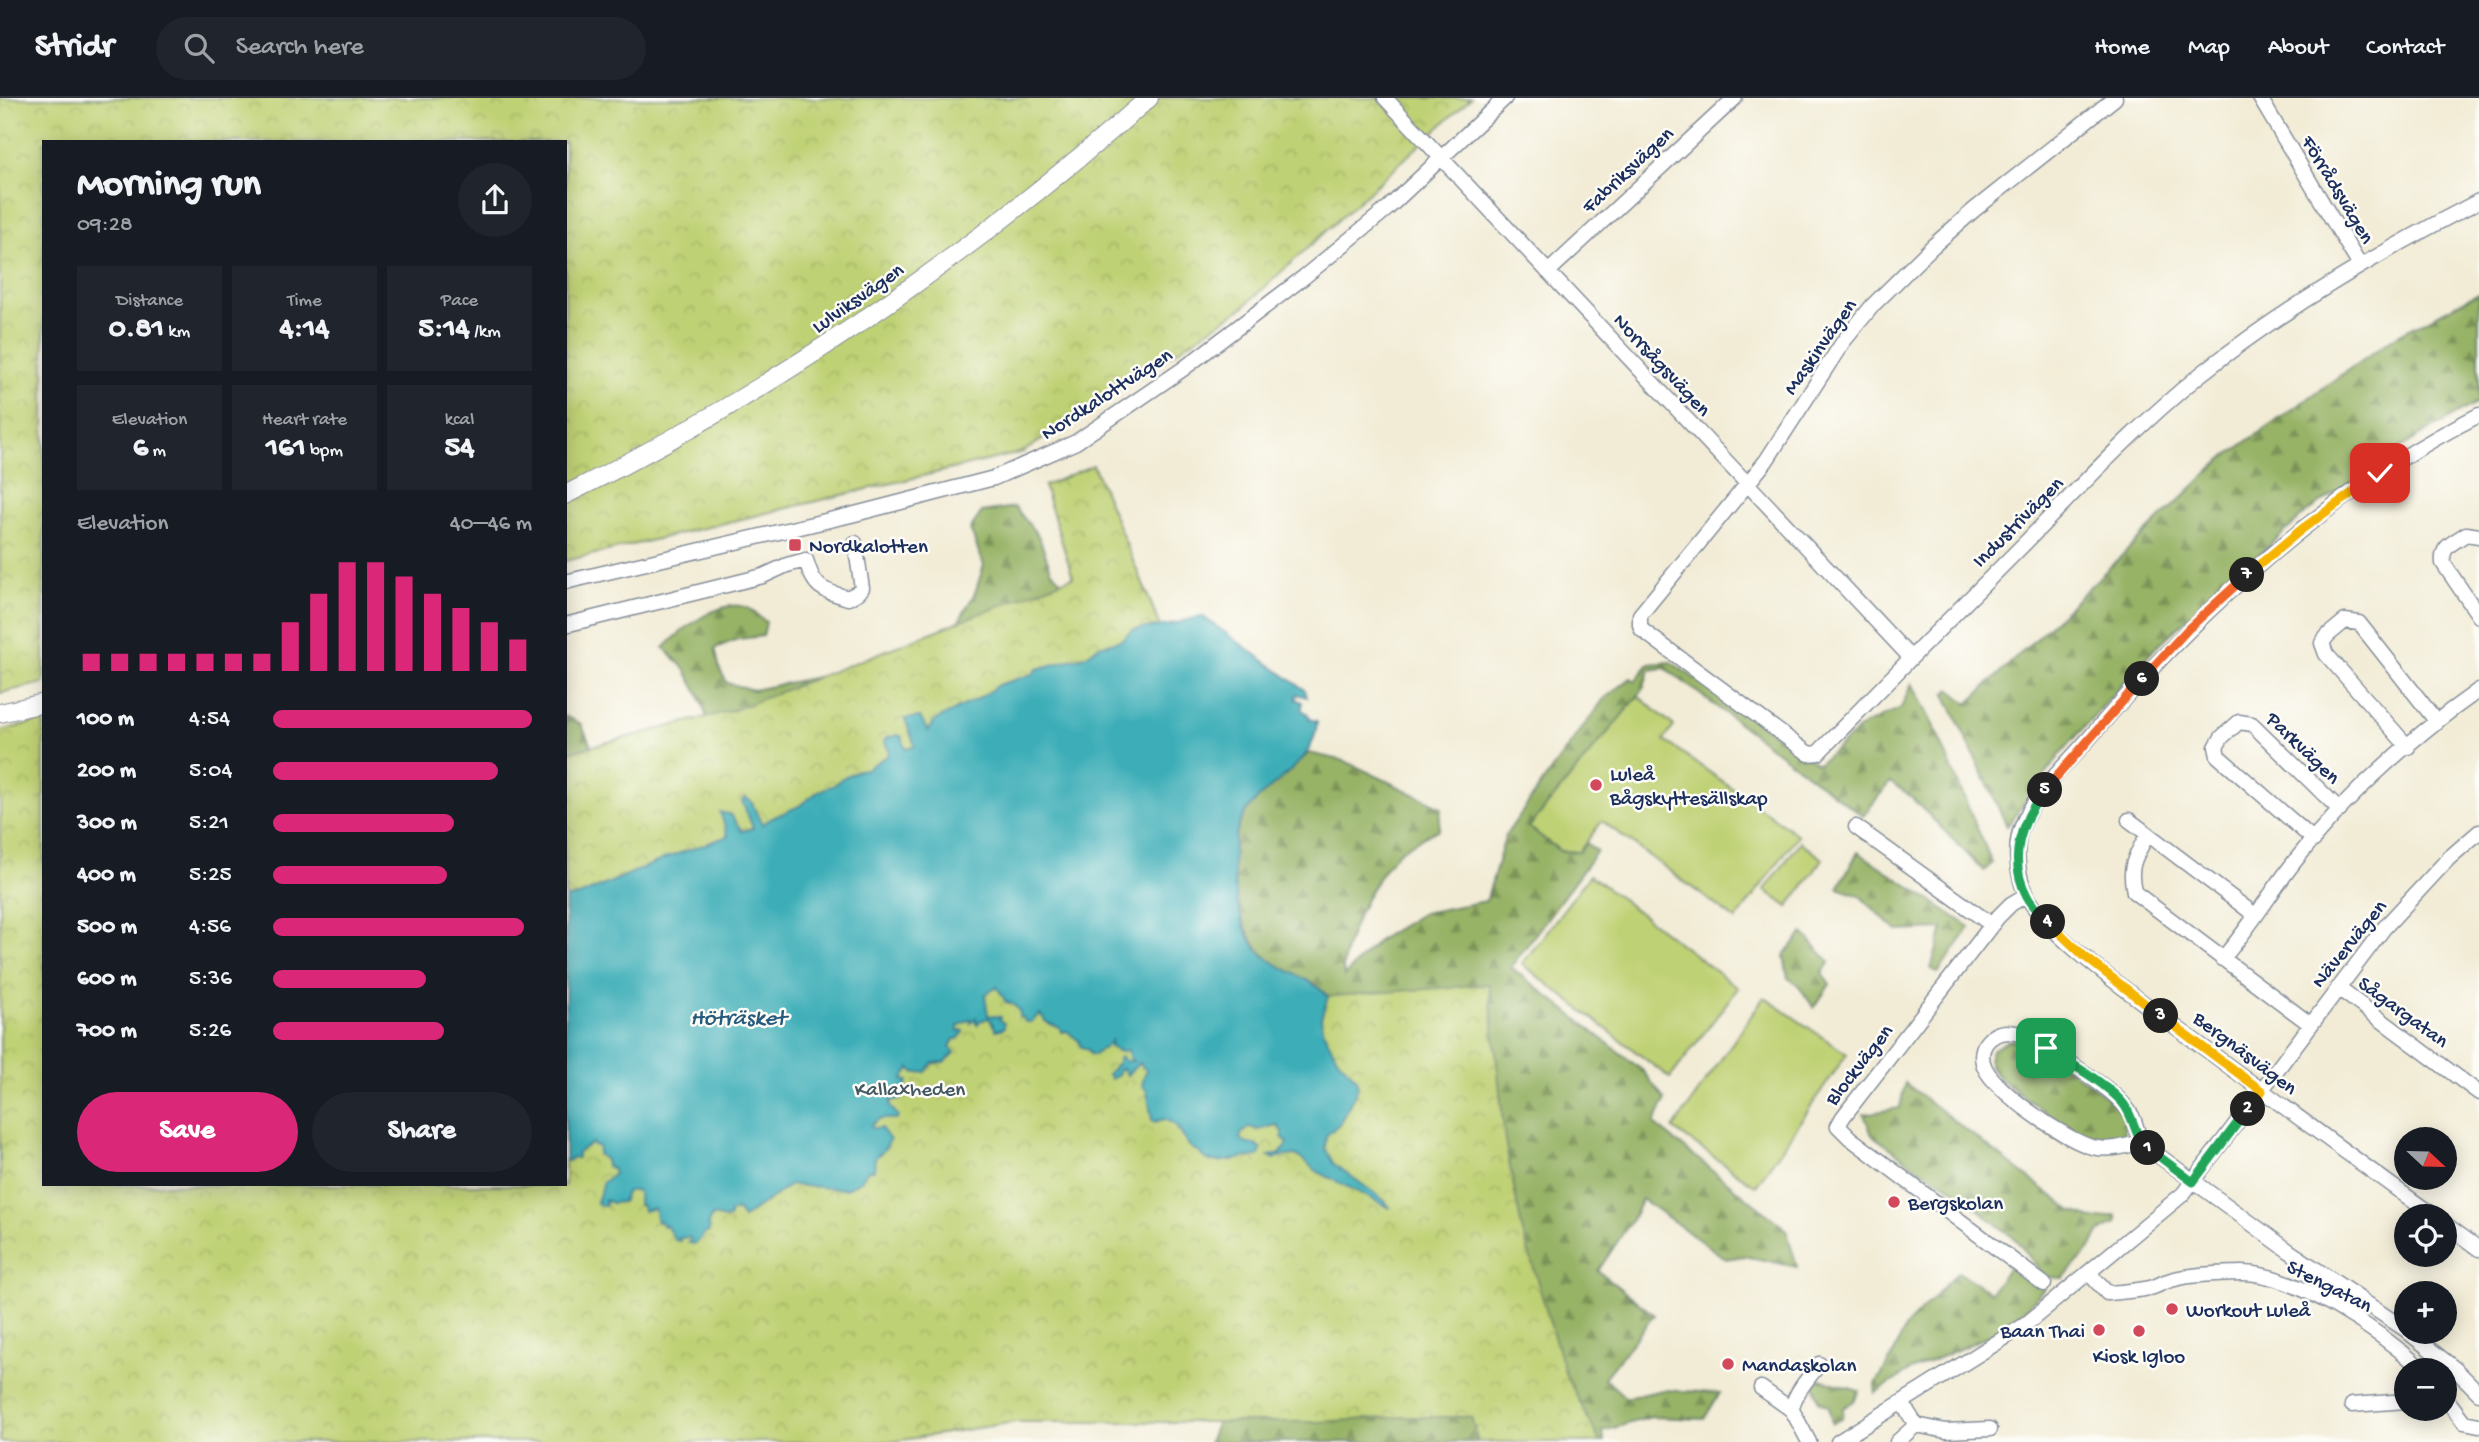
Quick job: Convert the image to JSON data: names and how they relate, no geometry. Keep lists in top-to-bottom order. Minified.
{"streets":{"main road":["Lulviksvägen"],"street":["Fabriksvägen","Förrådsvägen","Maskinvägen","Norrsågsvägen","Nordkalottvägen","Industrivägen","Parkvägen","Nävervägen","Sågargatan","Bergnäsvägen","Blockvägen","Stengatan"]},"crossings":[["Fabriksvägen","Norrsågsvägen"],["Förrådsvägen","Industrivägen"],["Maskinvägen","Norrsågsvägen"],["Maskinvägen","Industrivägen"],["Norrsågsvägen","Nordkalottvägen"],["Norrsågsvägen","Industrivägen"],["Nävervägen","Sågargatan"],["Nävervägen","Bergnäsvägen"],["Bergnäsvägen","Blockvägen"]],"water":["Höträsket"],"parks":["Kallaxheden"],"places":{"transit":["Nordkalotten"],"other":["Luleå Bågskyttesällskap","Bergskolan","Workout Luleå","Baan Thai","Kiosk Igloo","Mandaskolan"]},"north":"right","page":{"header":"Stridr","search":"Search here","nav":["Home","Map","About","Contact"],"heading":["Morning run","09:28"],"stats":[["Distance","0.81 km"],["Time","4:14"],["Pace","5:14 /km"],["Elevation","6 m"],["Heart rate","161 bpm"],["kcal","54"]],"chart":["Elevation","40–46 m"],"pins":["7","6","5","4","3","2","1"],"list":[{"name":"100 m","note":"4:54"},{"name":"200 m","note":"5:04"},{"name":"300 m","note":"5:21"},{"name":"400 m","note":"5:25"},{"name":"500 m","note":"4:56"},{"name":"600 m","note":"5:36"},{"name":"700 m","note":"5:26"}],"buttons":["Save","Share"],"map_buttons":["+","−"]}}
